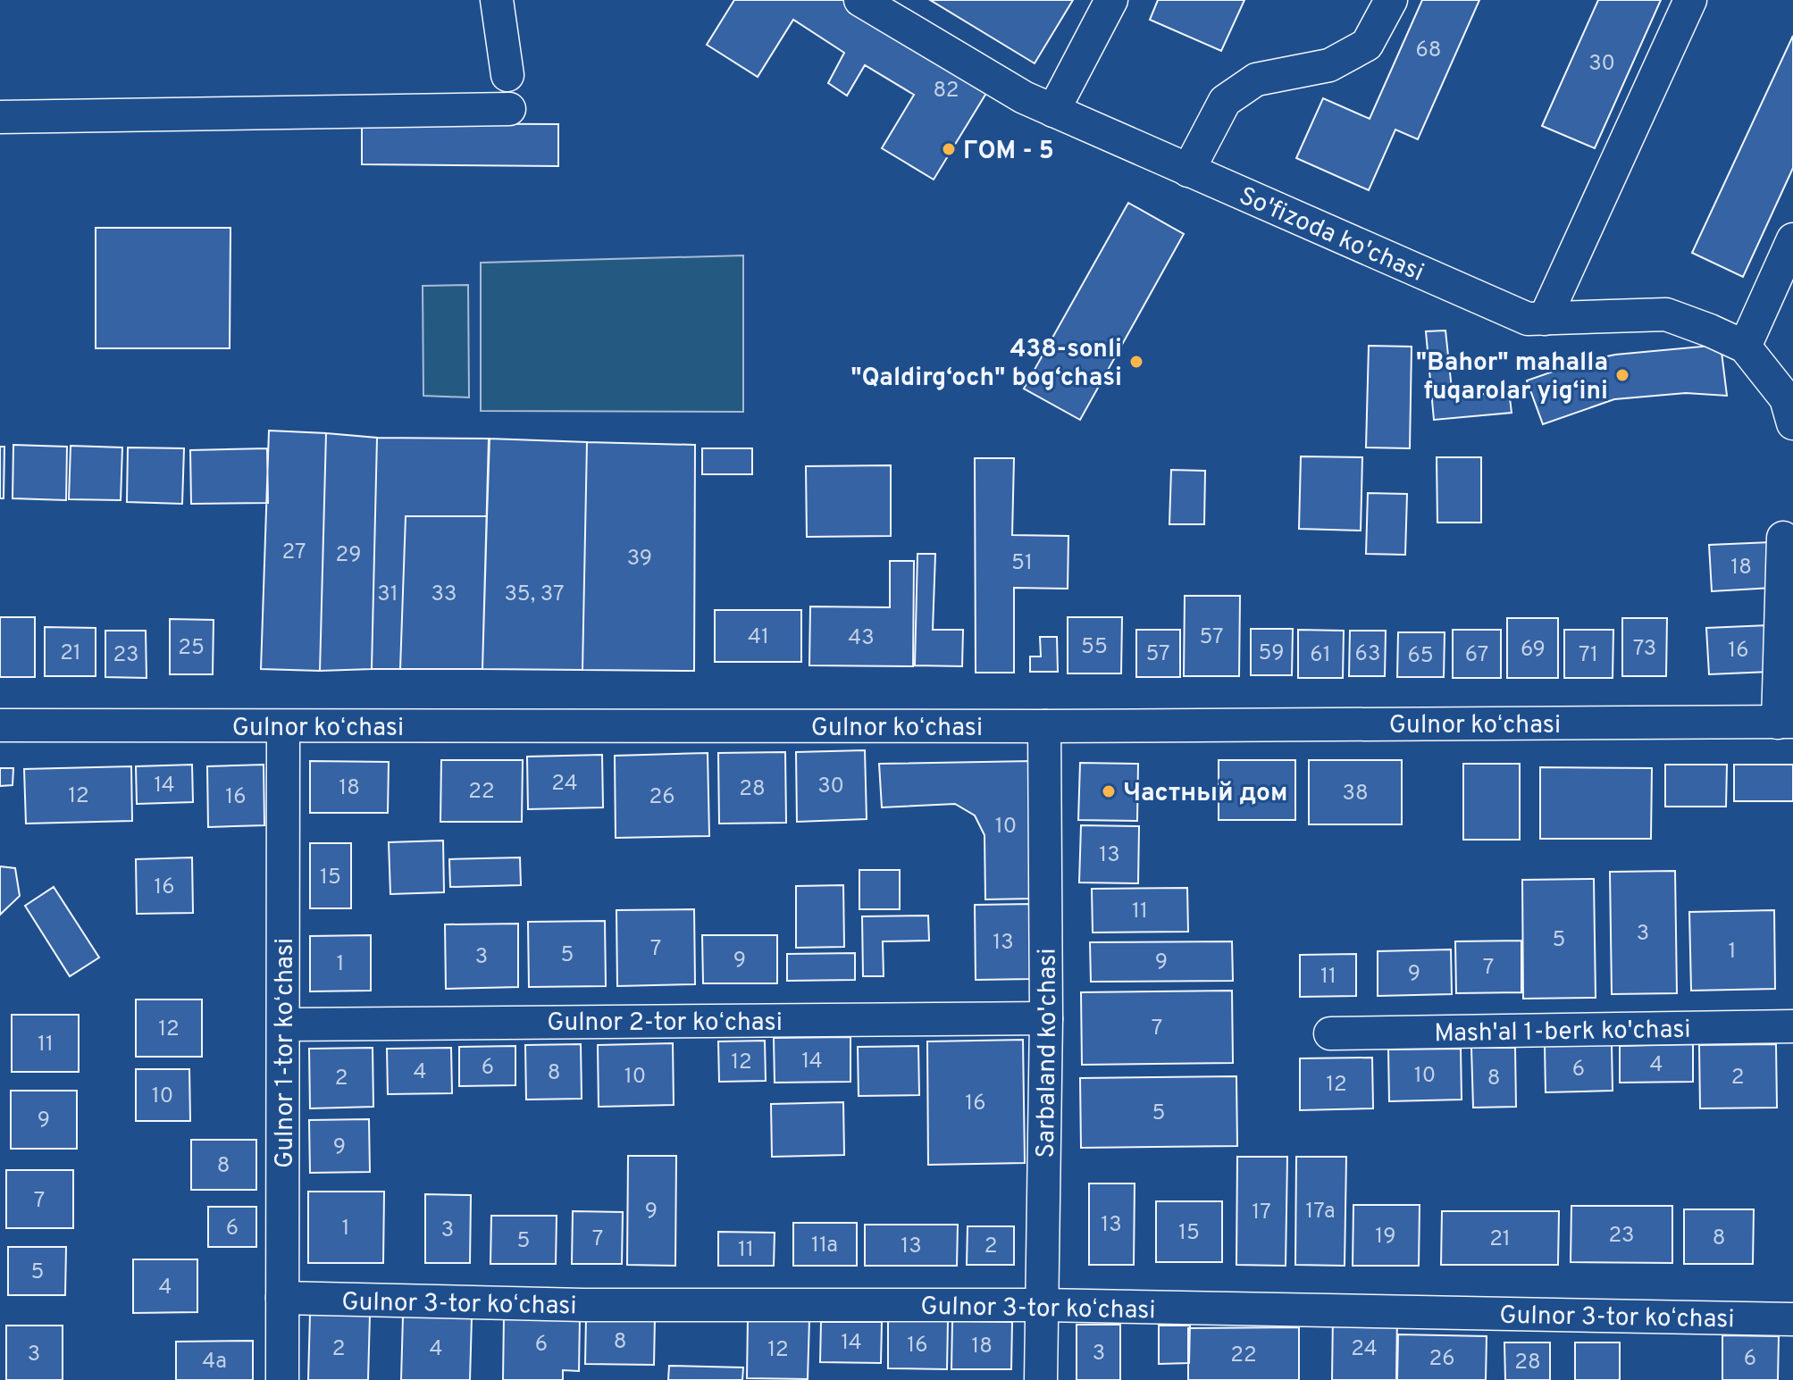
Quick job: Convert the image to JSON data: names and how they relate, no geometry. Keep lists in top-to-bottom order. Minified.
{"streets":{"street":["So'fizoda ko'chasi","Gulnor koʻchasi","Gulnor 2-tor koʻchasi","Mash'al 1-berk ko'chasi","Gulnor 1-tor koʻchasi","Sarbaland ko'chasi","Gulnor 3-tor koʻchasi"]},"crossings":[["Gulnor koʻchasi","Gulnor 1-tor koʻchasi"],["Gulnor koʻchasi","Sarbaland ko'chasi"],["Gulnor 2-tor koʻchasi","Gulnor 1-tor koʻchasi"],["Gulnor 2-tor koʻchasi","Sarbaland ko'chasi"],["Gulnor 1-tor koʻchasi","Gulnor 3-tor koʻchasi"],["Sarbaland ko'chasi","Gulnor 3-tor koʻchasi"]],"places":["ГОМ - 5","438-sonli \"Qaldirg‘och\" bog‘chasi","\"Bahor\" mahalla fuqarolar yig‘ini","Частный дом"],"house_numbers":["68","30","82","27","29","39","51","18","31","33","35, 37","41","57","43","55","25","73","69","16","21","59","57","63","23","61","67","71","65","24","14","30","18","28","22","38","12","16","26","10","13","15","16","11","3","5","13","7","1","5","3","9","9","1","7","9","11","7","12","11","14","12","4","6","6","4","8","10","10","2","2","8","12","10","16","5","9","9","8","7","9","17а","17","13","6","1","3","15","23","19","8","7","21","5","11а","13","2","11","5","4","8","14","6","16","18","2","4","24","12","3","3","22","26","6","4а","28"]}
